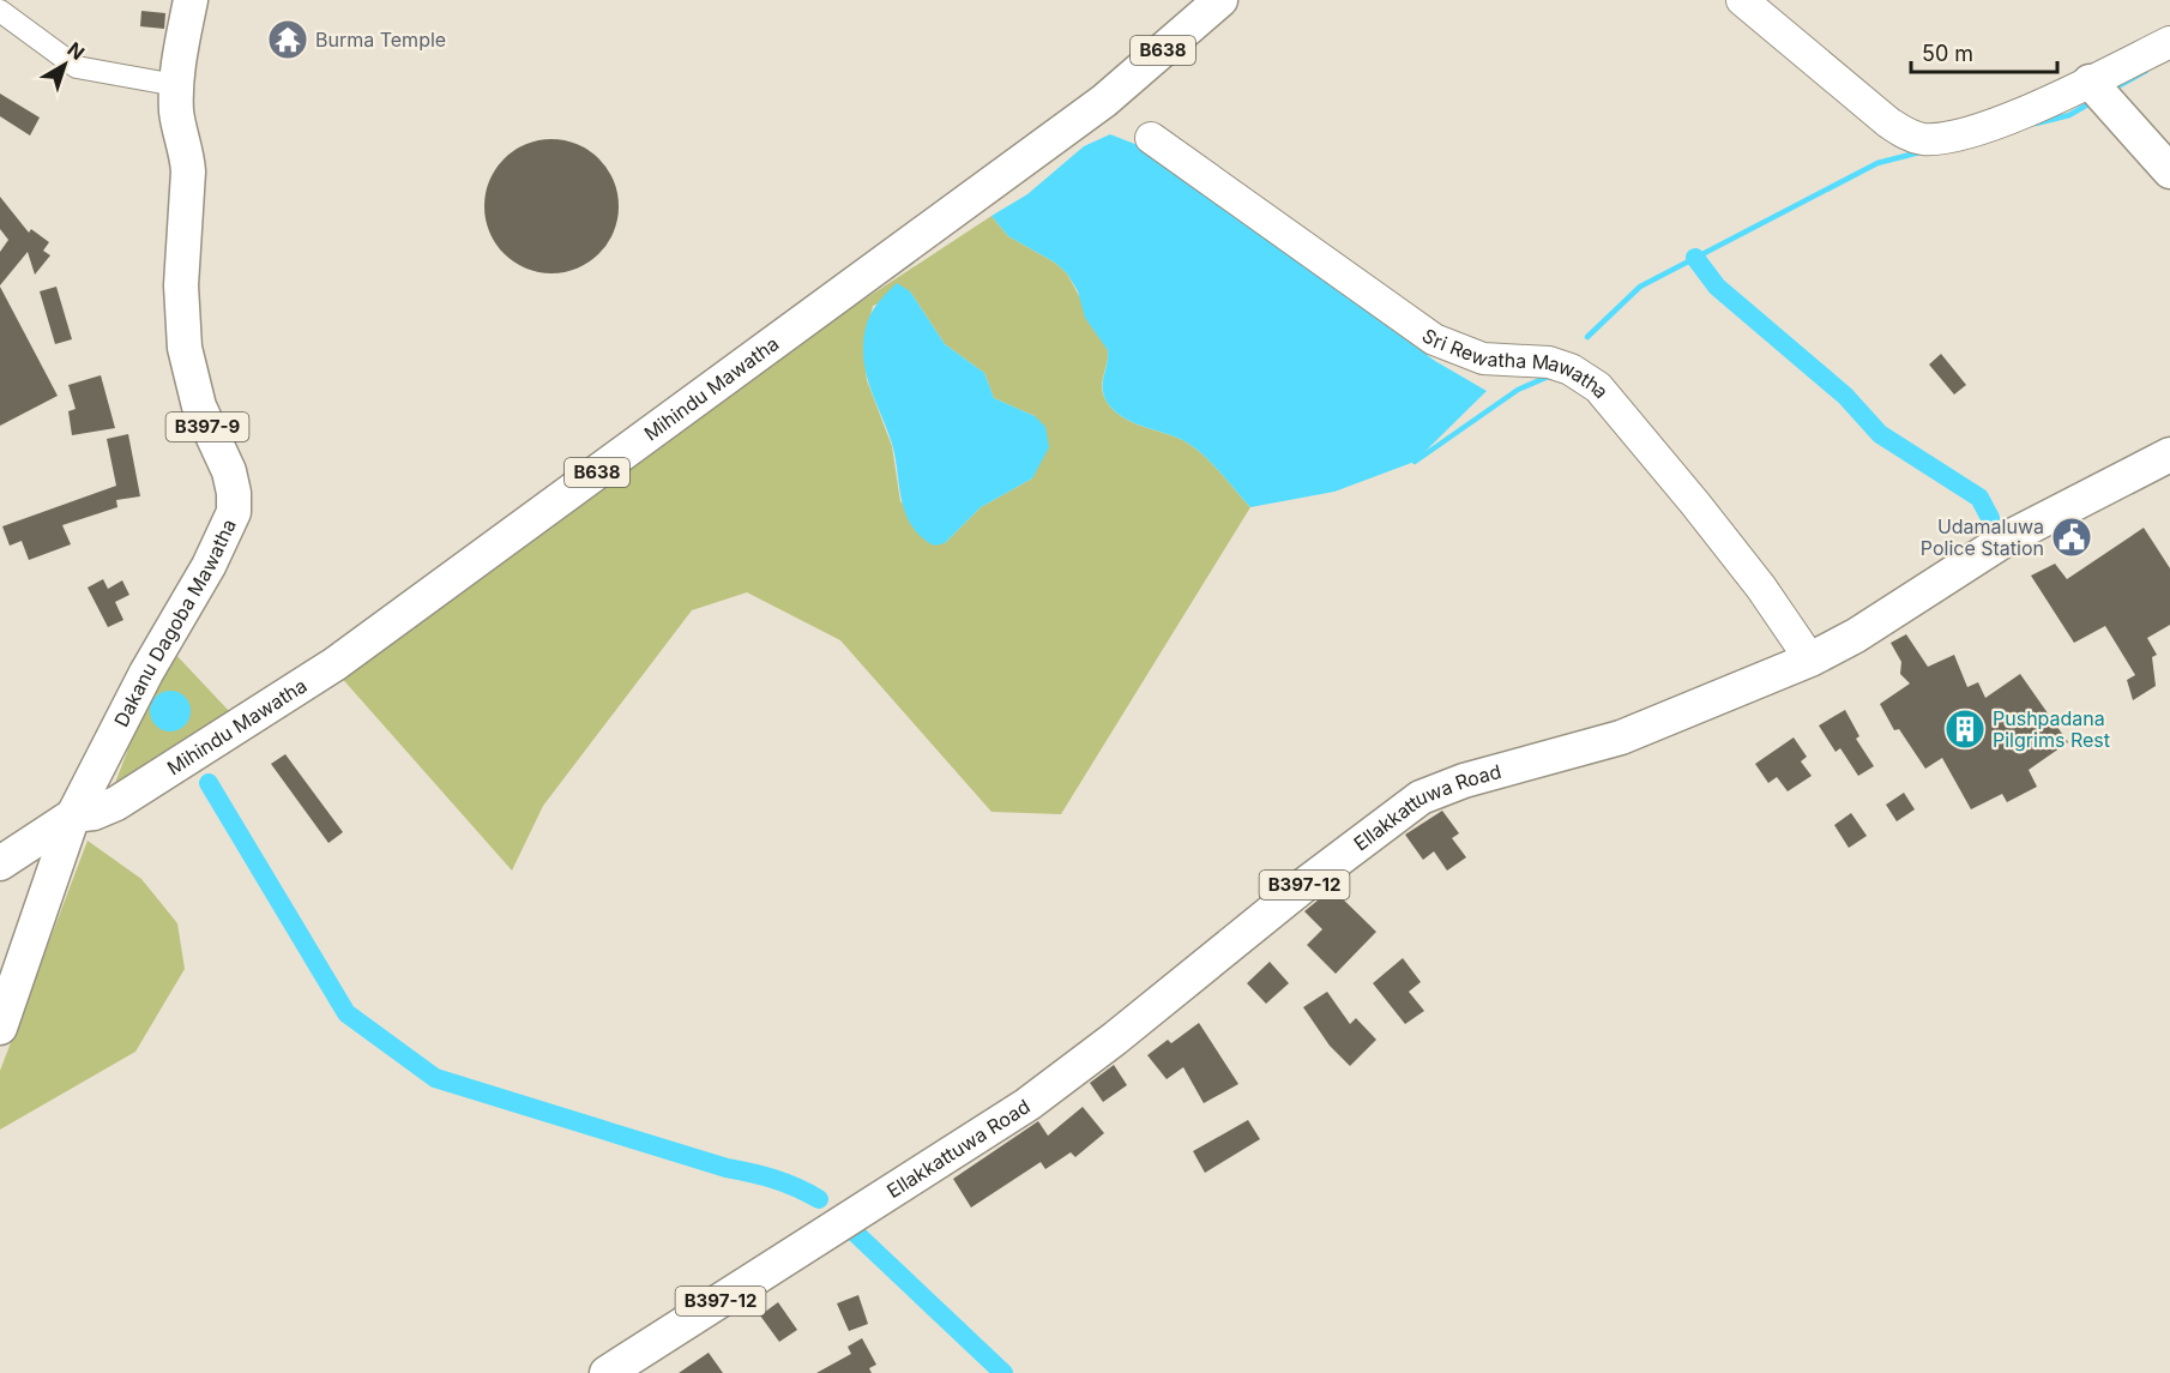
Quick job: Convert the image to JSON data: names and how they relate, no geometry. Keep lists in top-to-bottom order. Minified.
{"streets":{"main road":["B638","Sri Rewatha Mawatha","Mihindu Mawatha","B397-9","Dakanu Dagoba Mawatha","Ellakkattuwa Road","B397-12"]},"crossings":[["B638","Mihindu Mawatha"],["B638","B397-9"],["B638","Dakanu Dagoba Mawatha"],["Sri Rewatha Mawatha","Ellakkattuwa Road"],["Mihindu Mawatha","B397-9"],["Mihindu Mawatha","Dakanu Dagoba Mawatha"],["B397-9","Dakanu Dagoba Mawatha"]],"places":{"temple":["Burma Temple"],"public building":["Udamaluwa Police Station"],"building":["Pushpadana Pilgrims Rest"]},"scale_bar":"50 m","north":"top right"}
